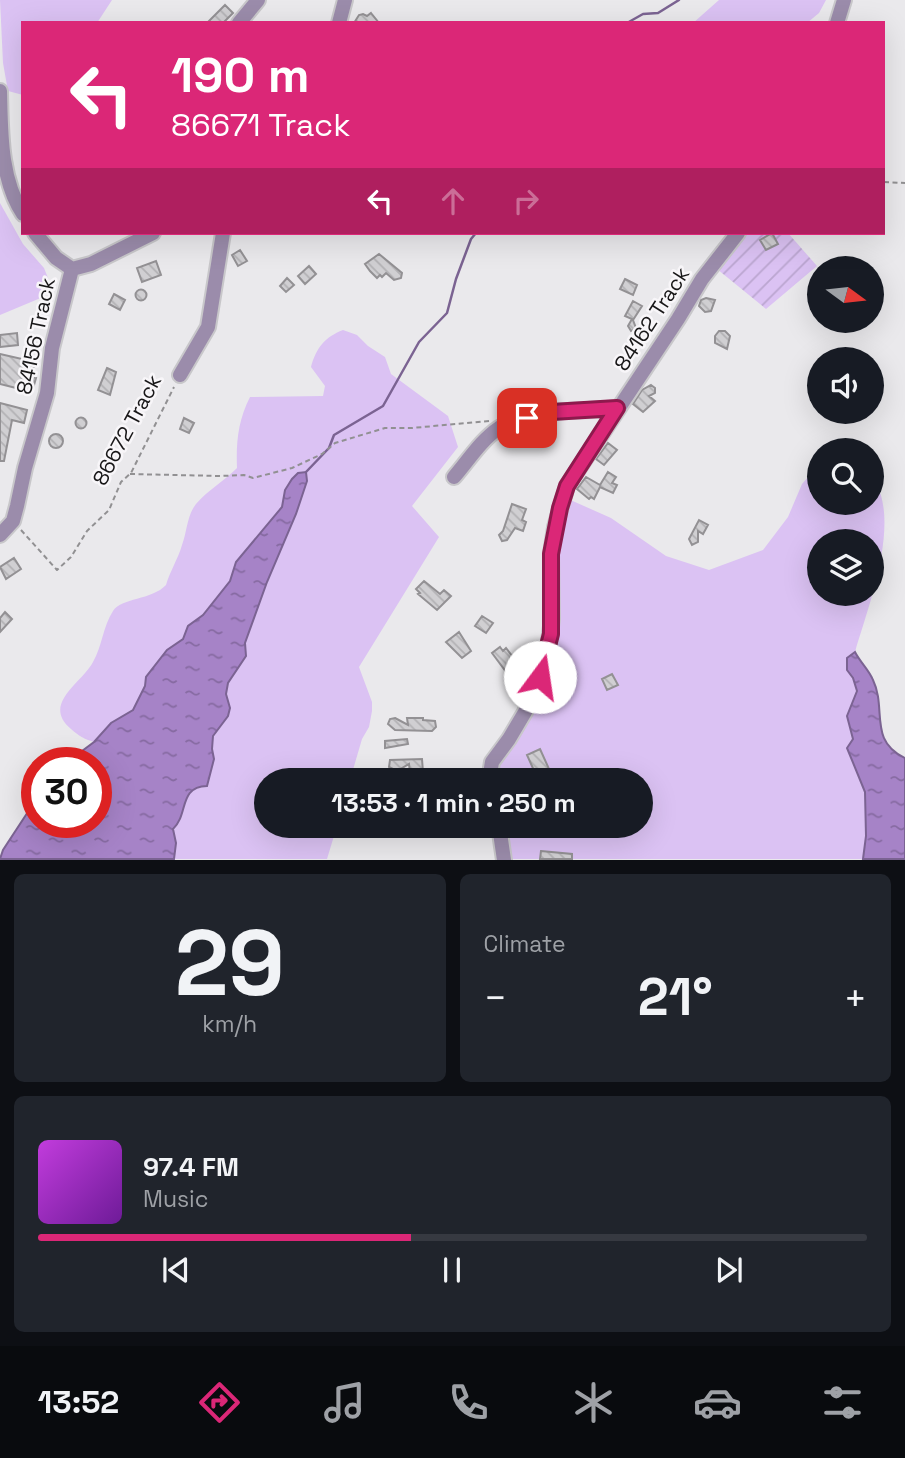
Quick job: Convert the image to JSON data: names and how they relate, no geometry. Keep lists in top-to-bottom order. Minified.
{"streets":{"street":["84162 Track","84156 Track","86672 Track"]},"crossings":[["84156 Track","86672 Track"]],"north":"right","page":{"turn":["190 m","86671 Track"],"limit":"30","trip":"13:53 · 1 min · 250 m","tile":[["29","km/h"],"Climate"],"heat":["−","21°","+"],"song":["97.4 FM","Music"],"tabs":"13:52"}}
